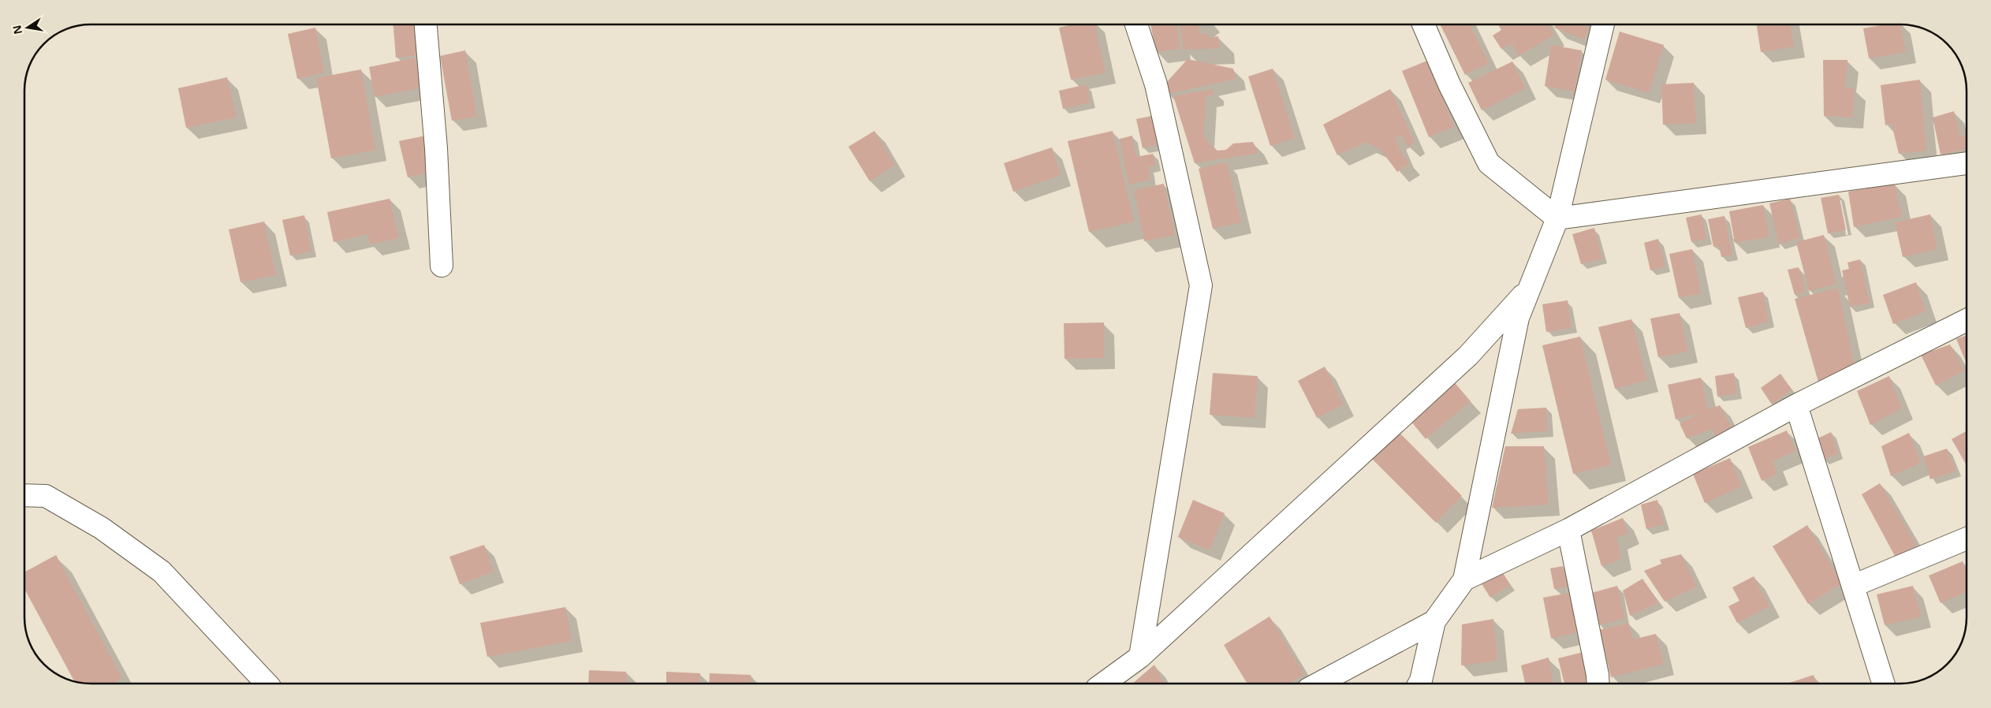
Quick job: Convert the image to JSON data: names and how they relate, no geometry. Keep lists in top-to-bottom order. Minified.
{"north":"left"}
